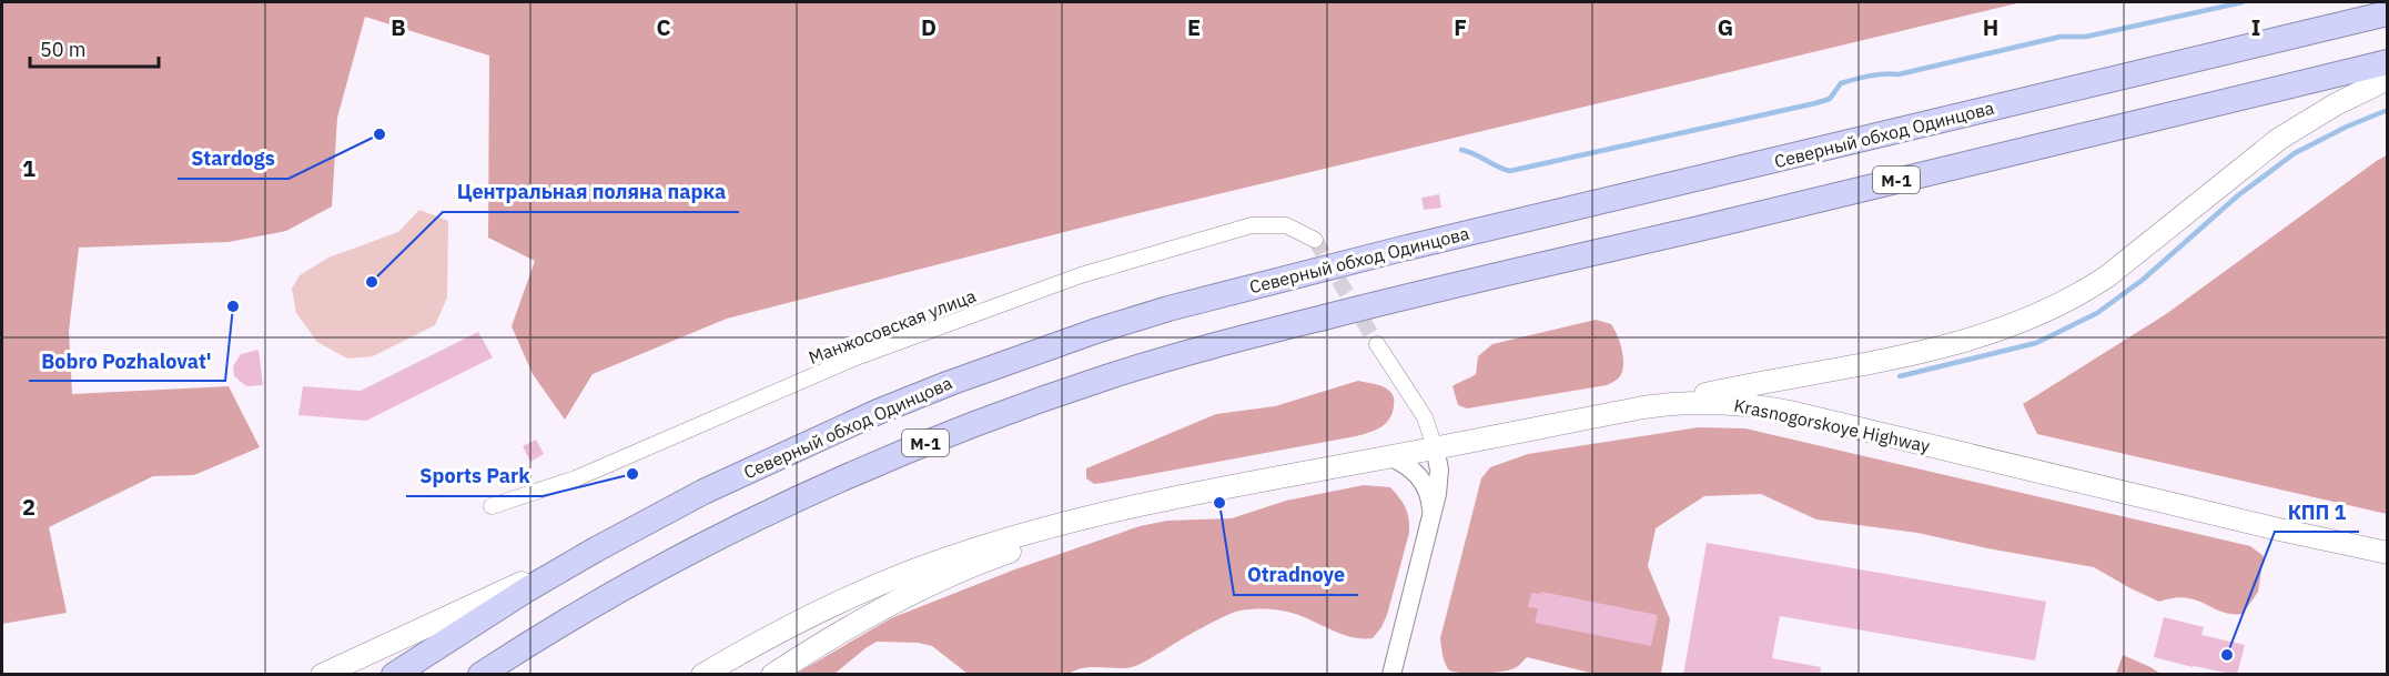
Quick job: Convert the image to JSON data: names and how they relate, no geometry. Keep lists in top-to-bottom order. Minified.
{"streets":{"highway":["Северный обход Одинцова","М-1"],"main road":["Krasnogorskoye Highway"],"street":["Манжосовская улица"]},"places":["Stardogs","Центральная поляна парка","Bobro Pozhalovat'","Sports Park","Otradnoye","КПП 1"],"scale_bar":"50 m","grid":{"columns":["B","C","D","E","F","G","H","I"],"rows":["1","2"]}}
